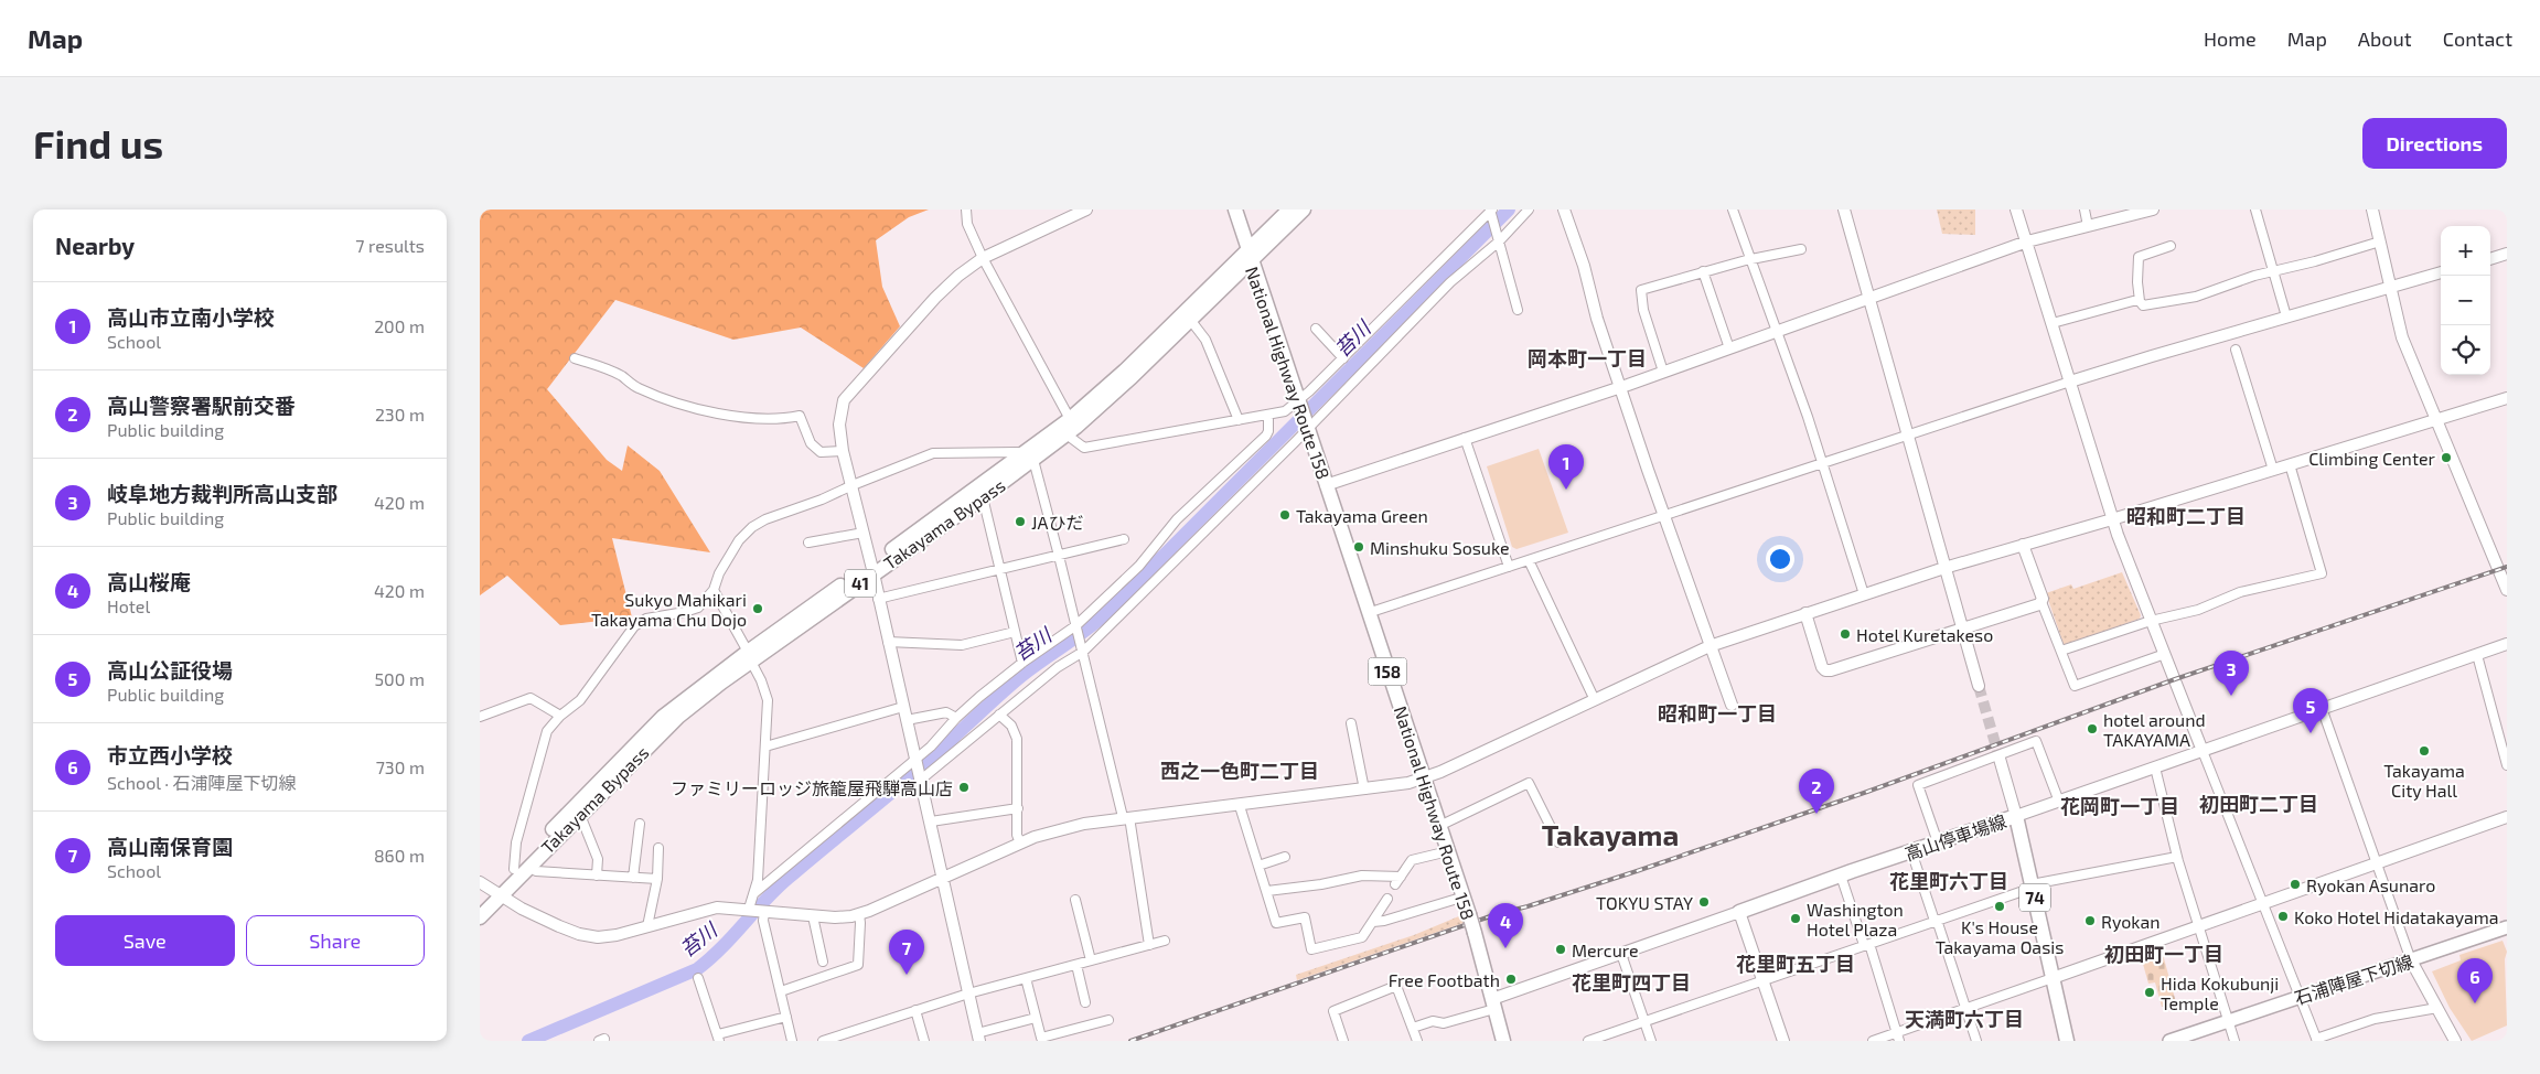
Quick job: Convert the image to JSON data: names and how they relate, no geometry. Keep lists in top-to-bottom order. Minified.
{"streets":{"main road":["National Highway Route 158","Takayama Bypass","41","158","高山停車場線","74","石浦陣屋下切線"]},"crossings":[["National Highway Route 158","Takayama Bypass"]],"districts":["岡本町一丁目","昭和町二丁目","昭和町一丁目","西之一色町二丁目","初田町二丁目","花岡町一丁目","Takayama","花里町六丁目","初田町一丁目","花里町五丁目","花里町四丁目","天満町六丁目"],"water":["苔川"],"places":["Climbing Center","Takayama Green","JAひだ","Minshuku Sosuke","Sukyo Mahikari Takayama Chu Dojo","Hotel Kuretakeso","hotel around TAKAYAMA","Takayama City Hall","ファミリーロッジ旅籠屋飛騨高山店","Ryokan Asunaro","TOKYU STAY","K's House Takayama Oasis","Koko Hotel Hidatakayama","Washington Hotel Plaza","Ryokan","Mercure","Free Footbath","Hida Kokubunji Temple"],"page":{"header":"Map","nav":["Home","Map","About","Contact"],"buttons":["Directions",["Save","Share"]],"title":"Find us","heading":["Nearby","7 results"],"map_buttons":["+","−"],"list":[{"mark":"1","name":"高山市立南小学校","note":"School","value":"200 m"},{"mark":"2","name":"高山警察署駅前交番","note":"Public building","value":"230 m"},{"mark":"3","name":"岐阜地方裁判所高山支部","note":"Public building","value":"420 m"},{"mark":"4","name":"高山桜庵","note":"Hotel","value":"420 m"},{"mark":"5","name":"高山公証役場","note":"Public building","value":"500 m"},{"mark":"6","name":"市立西小学校","note":"School · 石浦陣屋下切線","value":"730 m"},{"mark":"7","name":"高山南保育園","note":"School","value":"860 m"}],"pins":["1","3","5","2","4","7","6"]}}
